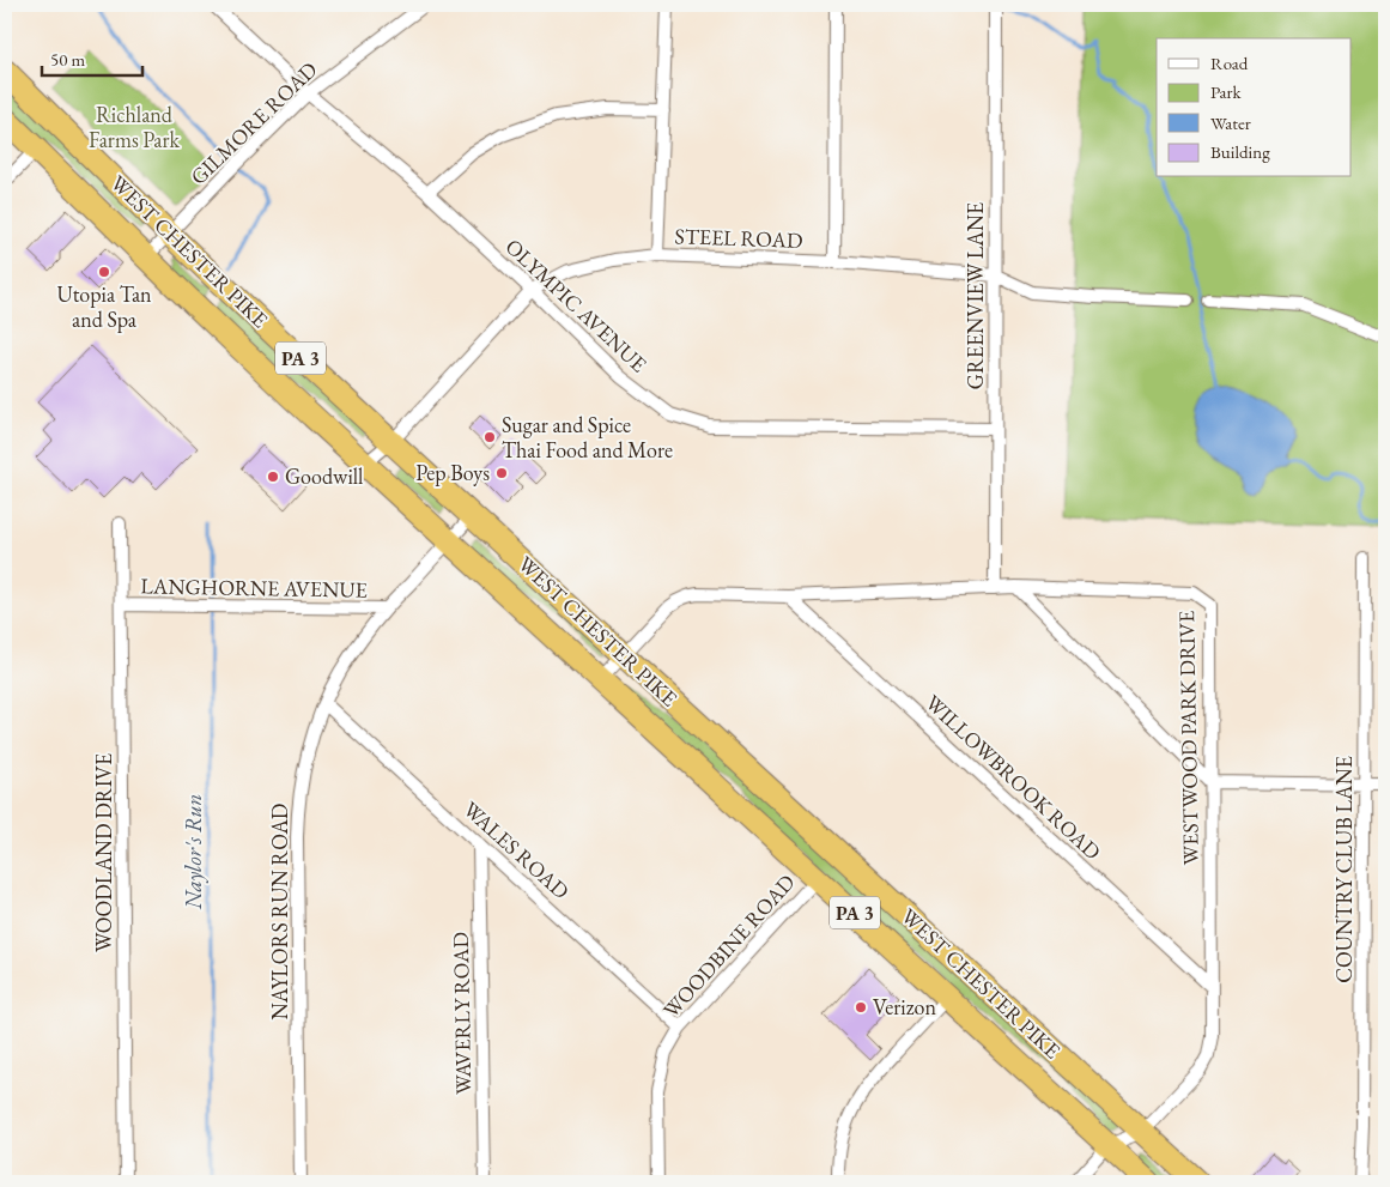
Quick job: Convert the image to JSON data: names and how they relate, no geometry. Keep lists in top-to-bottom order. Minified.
{"streets":{"highway":["WEST CHESTER PIKE","PA 3"],"street":["GILMORE ROAD","STEEL ROAD","GREENVIEW LANE","OLYMPIC AVENUE","LANGHORNE AVENUE","WESTWOOD PARK DRIVE","WILLOWBROOK ROAD","WALES ROAD","WOODLAND DRIVE","COUNTRY CLUB LANE","NAYLORS RUN ROAD","WOODBINE ROAD","WAVERLY ROAD"]},"crossings":[["GILMORE ROAD","WEST CHESTER PIKE"],["GILMORE ROAD","OLYMPIC AVENUE"],["STEEL ROAD","WEST CHESTER PIKE"],["STEEL ROAD","GREENVIEW LANE"],["STEEL ROAD","OLYMPIC AVENUE"],["WEST CHESTER PIKE","WESTWOOD PARK DRIVE"],["WEST CHESTER PIKE","NAYLORS RUN ROAD"],["WEST CHESTER PIKE","WOODBINE ROAD"],["GREENVIEW LANE","OLYMPIC AVENUE"],["GREENVIEW LANE","WESTWOOD PARK DRIVE"],["LANGHORNE AVENUE","WOODLAND DRIVE"],["LANGHORNE AVENUE","NAYLORS RUN ROAD"],["WESTWOOD PARK DRIVE","WILLOWBROOK ROAD"],["WALES ROAD","NAYLORS RUN ROAD"],["WALES ROAD","WOODBINE ROAD"],["WALES ROAD","WAVERLY ROAD"]],"water":["Naylor's Run"],"parks":["Richland Farms Park"],"places":["Utopia Tan and Spa","Sugar and Spice Thai Food and More","Pep Boys","Goodwill","Verizon"],"legend":["Road","Park","Water","Building"],"scale_bar":"50 m"}
